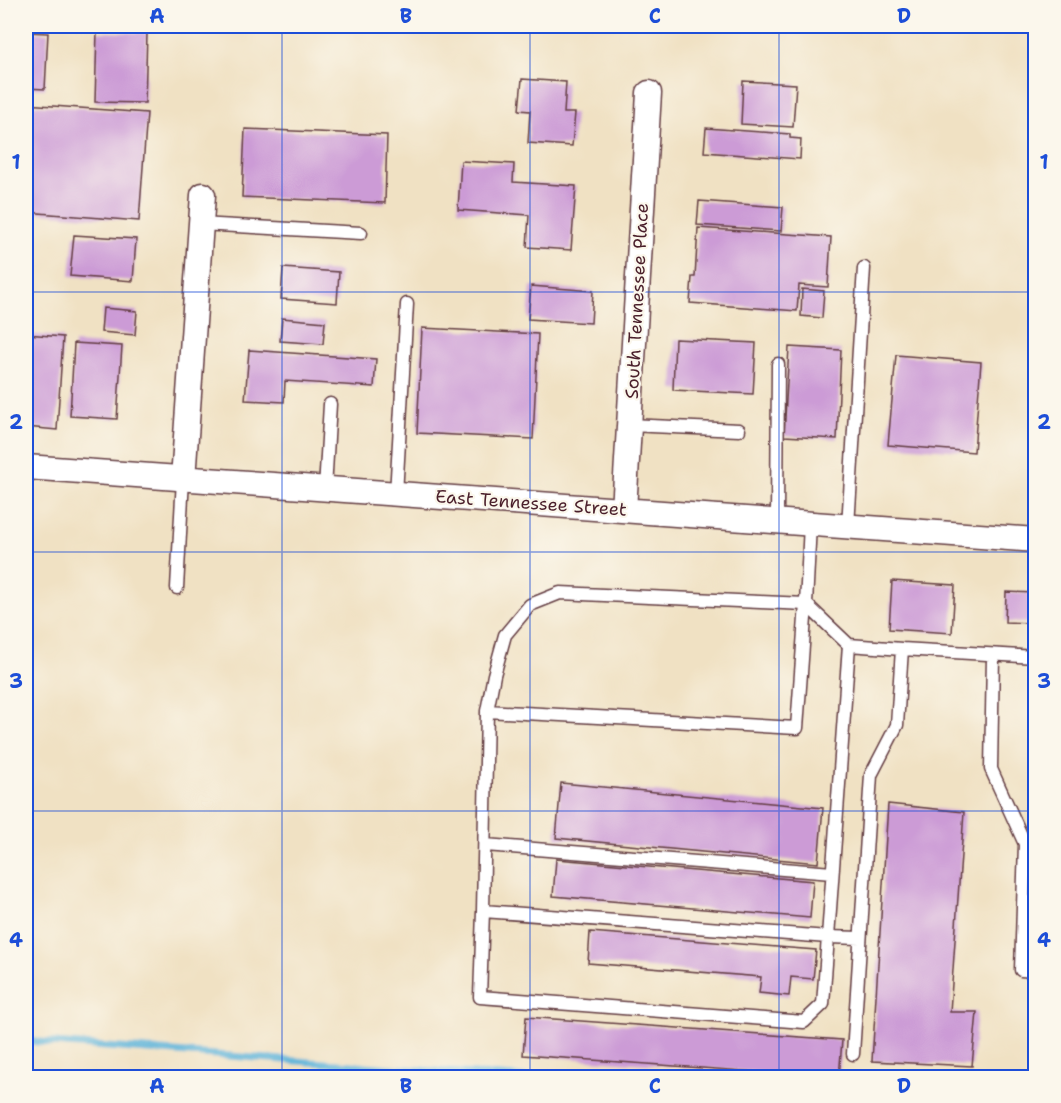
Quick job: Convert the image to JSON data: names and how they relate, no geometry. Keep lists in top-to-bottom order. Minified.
{"streets":{"street":["South Tennessee Place","East Tennessee Street"]},"crossings":[["South Tennessee Place","East Tennessee Street"]],"grid":{"columns":["A","B","C","D"],"rows":["1","2","3","4"]}}
